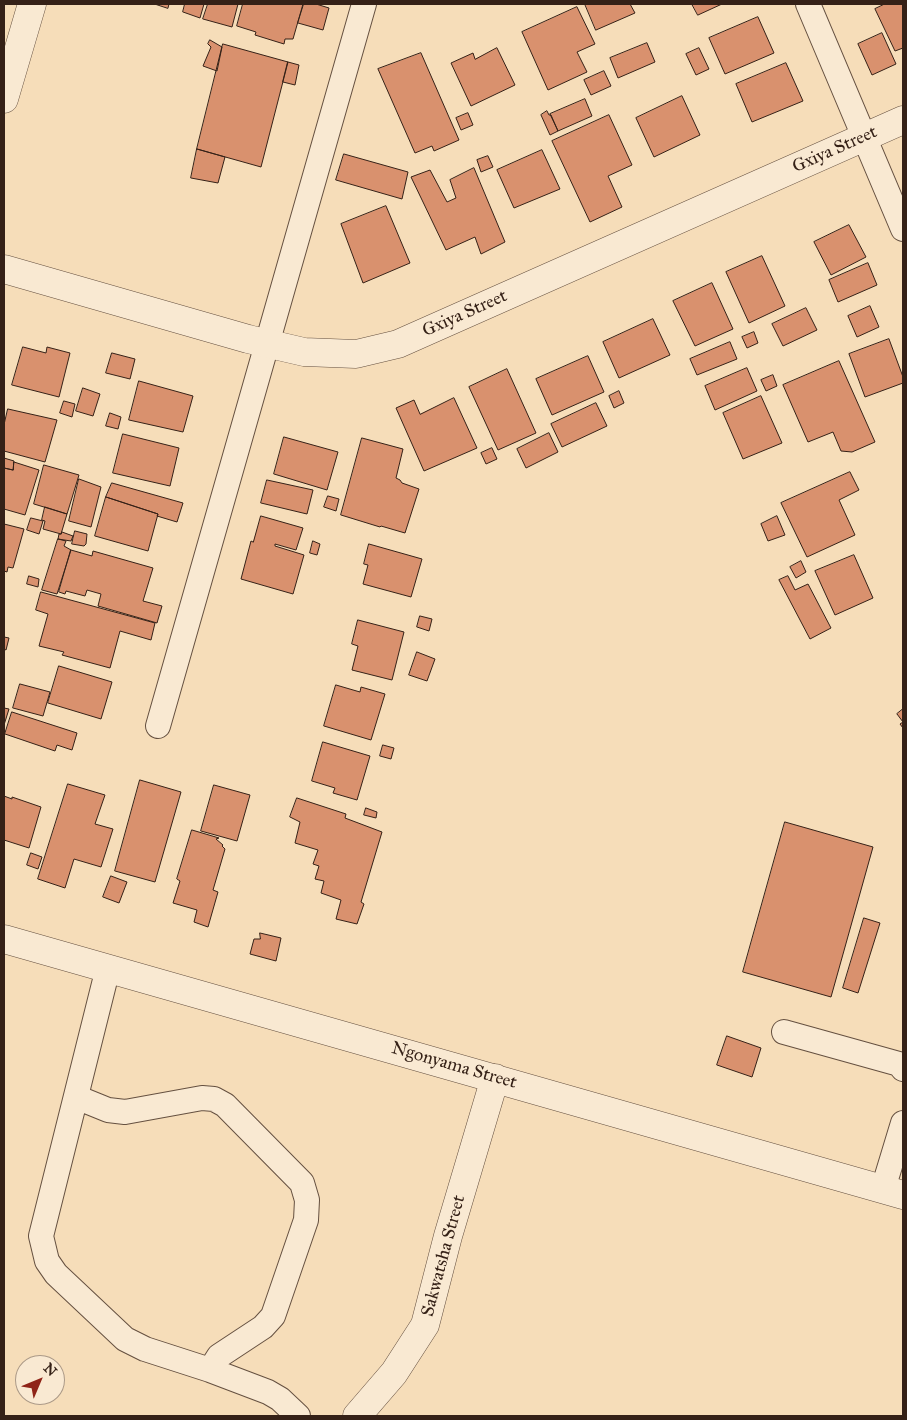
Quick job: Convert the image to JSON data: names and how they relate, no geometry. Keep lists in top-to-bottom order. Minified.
{"streets":{"street":["Gxiya Street","Ngonyama Street","Sakwatsha Street"]},"crossings":[["Ngonyama Street","Sakwatsha Street"]],"north":"top right"}
